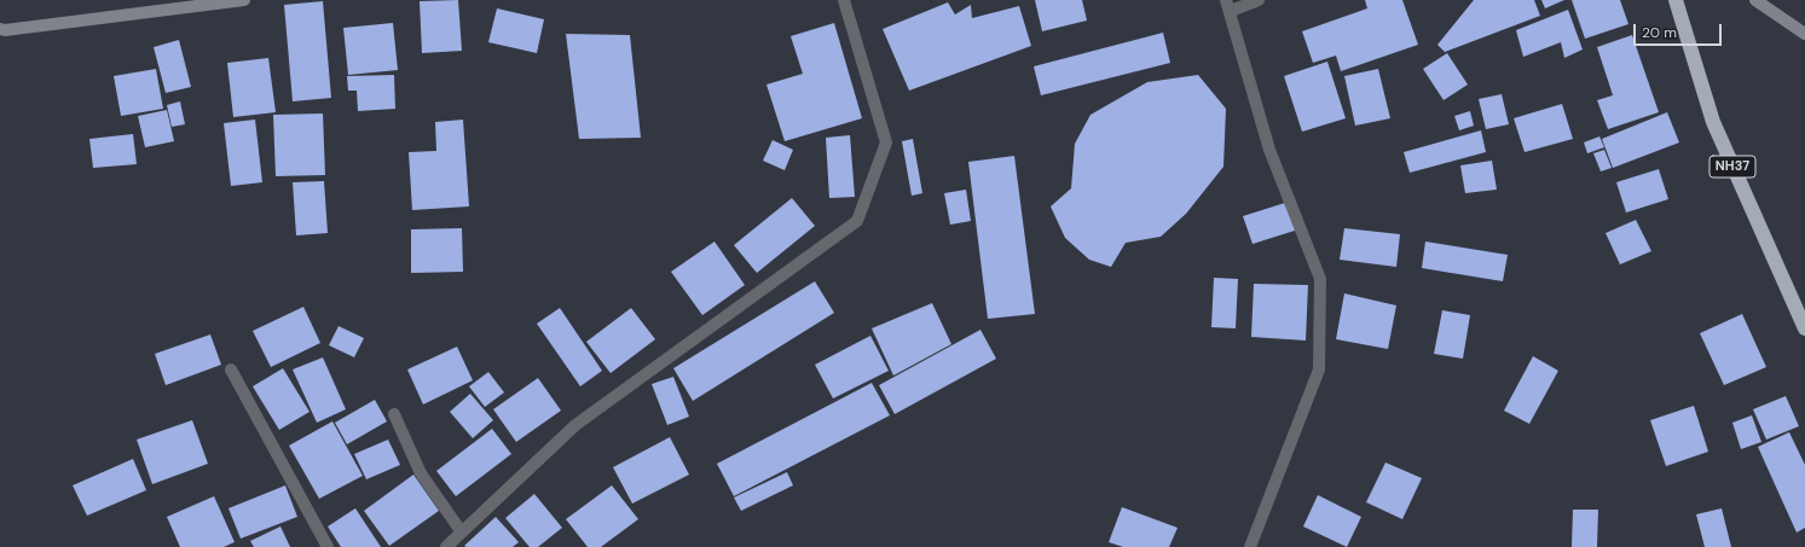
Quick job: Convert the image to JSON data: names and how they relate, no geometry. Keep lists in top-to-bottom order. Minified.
{"streets":{"highway":["NH37"]},"scale_bar":"20 m"}
